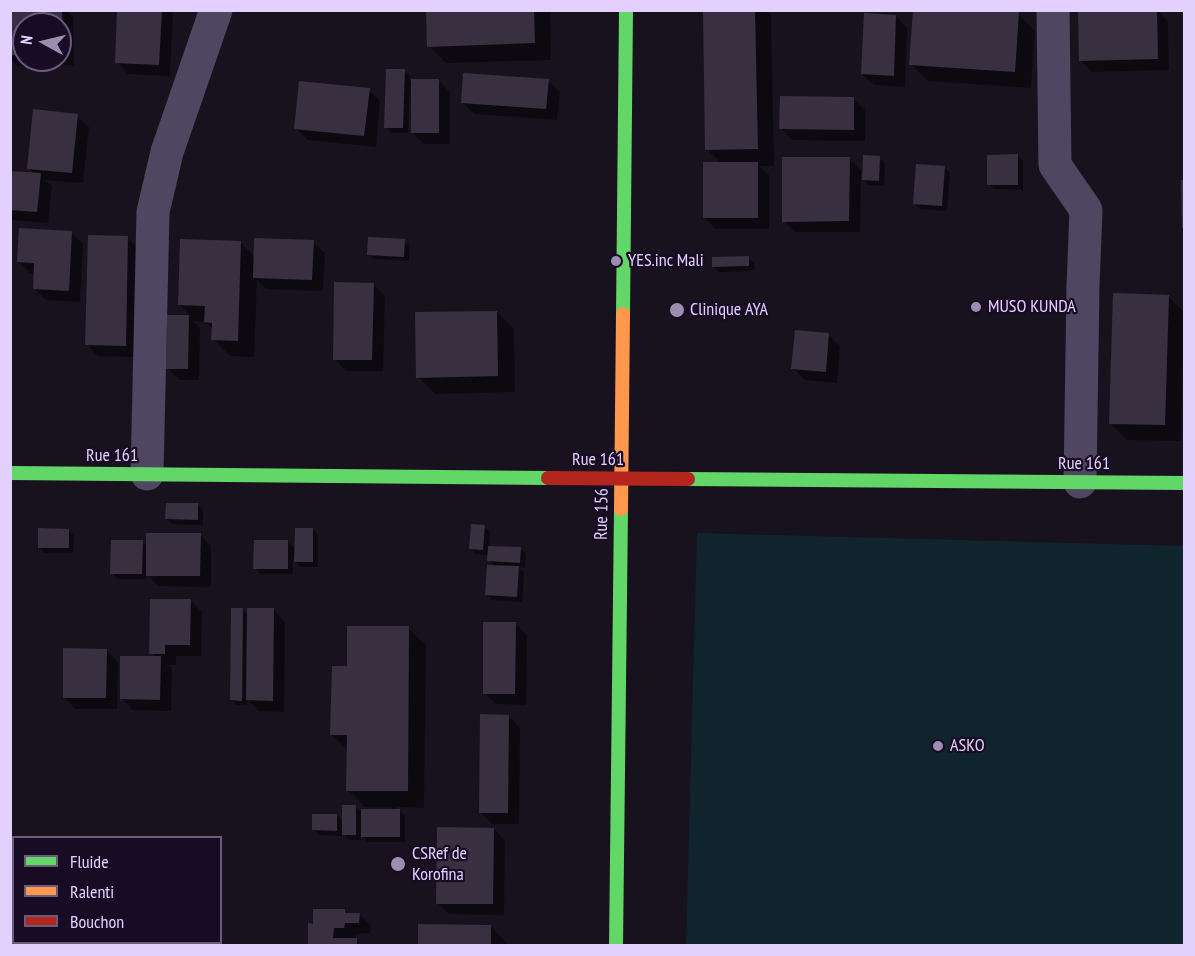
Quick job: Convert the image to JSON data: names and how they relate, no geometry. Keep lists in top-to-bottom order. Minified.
{"streets":{"street":["Rue 161","Rue 156"]},"crossings":[["Rue 161","Rue 156"]],"places":["YES.inc Mali","MUSO KUNDA","Clinique AYA","ASKO","CSRef de Korofina"],"legend":["Fluide","Ralenti","Bouchon"],"north":"left"}
